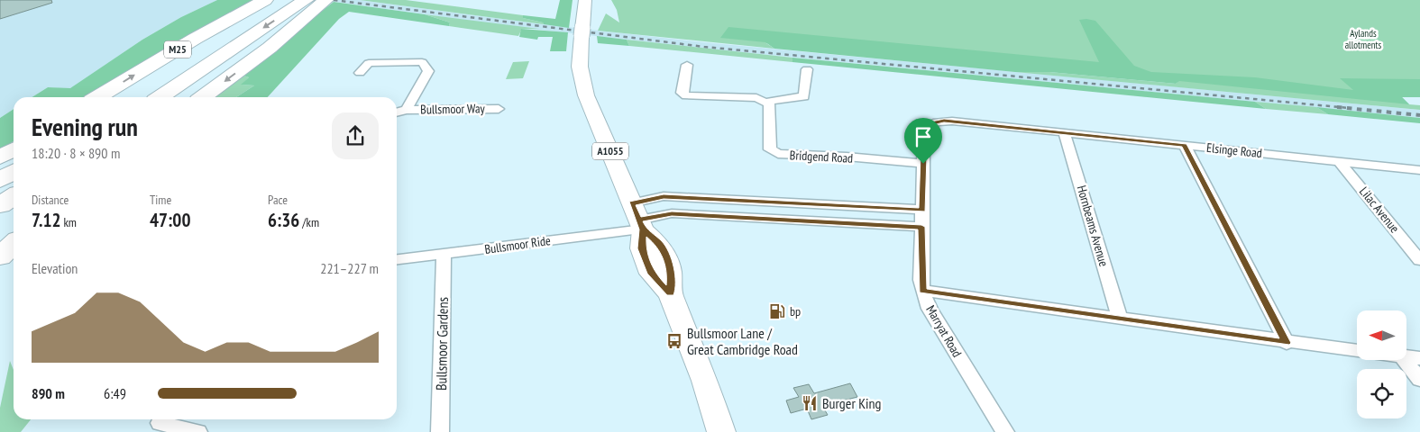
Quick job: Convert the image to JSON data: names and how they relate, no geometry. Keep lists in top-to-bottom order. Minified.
{"streets":{"highway":["M25"],"main road":["A1055"],"street":["Bullsmoor Way","Elsinge Road","Bridgend Road","Lilac Avenue","Hornbeams Avenue","Bullsmoor Ride","Marryat Road","Bullsmoor Gardens"]},"crossings":[["Elsinge Road","Bridgend Road"],["Elsinge Road","Lilac Avenue"],["Elsinge Road","Hornbeams Avenue"],["Elsinge Road","Marryat Road"],["A1055","Bullsmoor Ride"],["Bridgend Road","Marryat Road"],["Bullsmoor Ride","Bullsmoor Gardens"]],"parks":["Aylands allotments"],"places":{"fuel station":["bp"],"bus stop":["Bullsmoor Lane / Great Cambridge Road"],"restaurant":["Burger King"]},"north":"left","page":{"heading":["Evening run","18:20 · 8 × 890 m"],"stats":[["Distance","7.12 km"],["Time","47:00"],["Pace","6:36 /km"]],"chart":["Elevation","221–227 m"],"list":[{"name":"890 m","note":"6:49"}]}}
